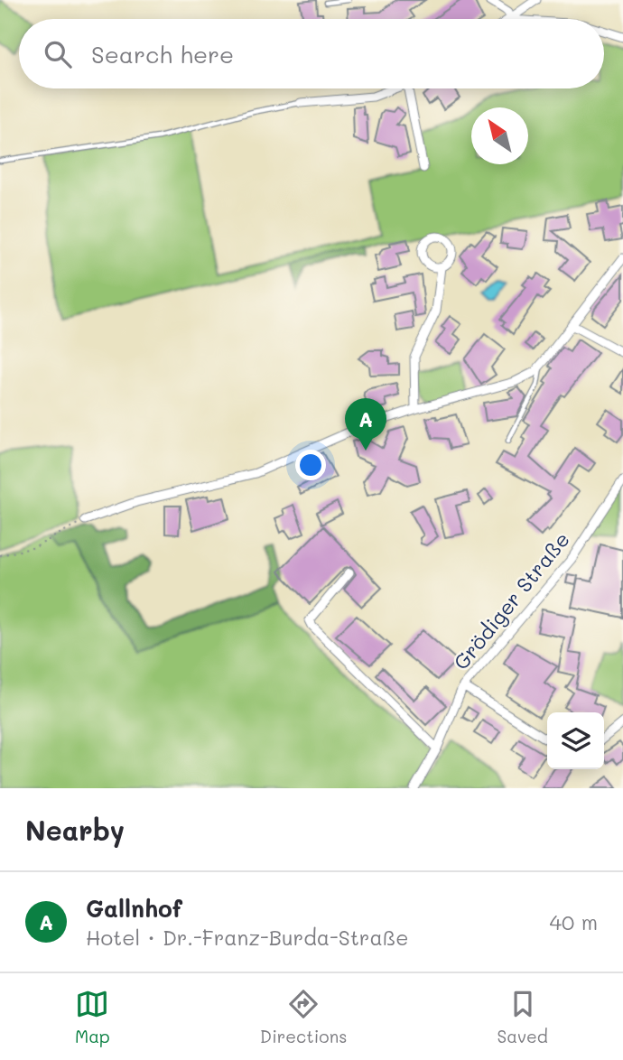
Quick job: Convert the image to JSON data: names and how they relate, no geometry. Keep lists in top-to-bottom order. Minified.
{"streets":{"street":["Grödiger Straße"]},"north":"top left","page":{"search":"Search here","pins":"A","heading":"Nearby","list":[{"mark":"A","name":"Gallnhof","note":"Hotel · Dr.-Franz-Burda-Straße","value":"40 m"}],"nav":["Map","Directions","Saved"]}}
